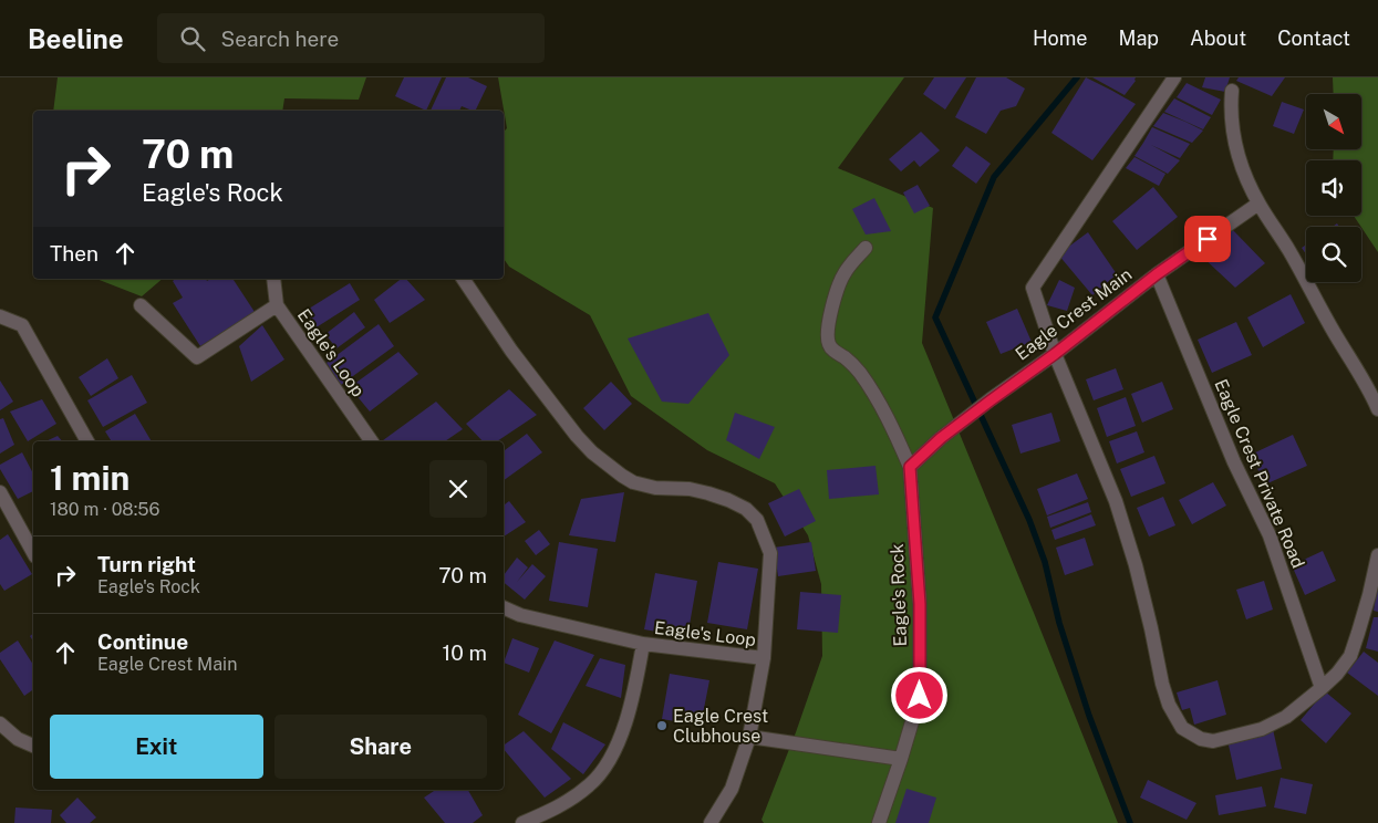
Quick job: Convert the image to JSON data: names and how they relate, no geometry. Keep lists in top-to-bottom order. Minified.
{"streets":{"street":["Eagle Crest Main","Eagle's Loop","Eagle Crest Private Road","Eagle's Rock"]},"crossings":[["Eagle Crest Main","Eagle Crest Private Road"],["Eagle Crest Main","Eagle's Rock"]],"places":["Eagle Crest Clubhouse"],"north":"bottom right","page":{"header":"Beeline","search":"Search here","nav":["Home","Map","About","Contact"],"turn":["70 m","Eagle's Rock"],"then":"Then","heading":["1 min","180 m · 08:56"],"list":[{"name":"Turn right","note":"Eagle's Rock","value":"70 m"},{"name":"Continue","note":"Eagle Crest Main","value":"10 m"}],"buttons":["Exit","Share"]}}
